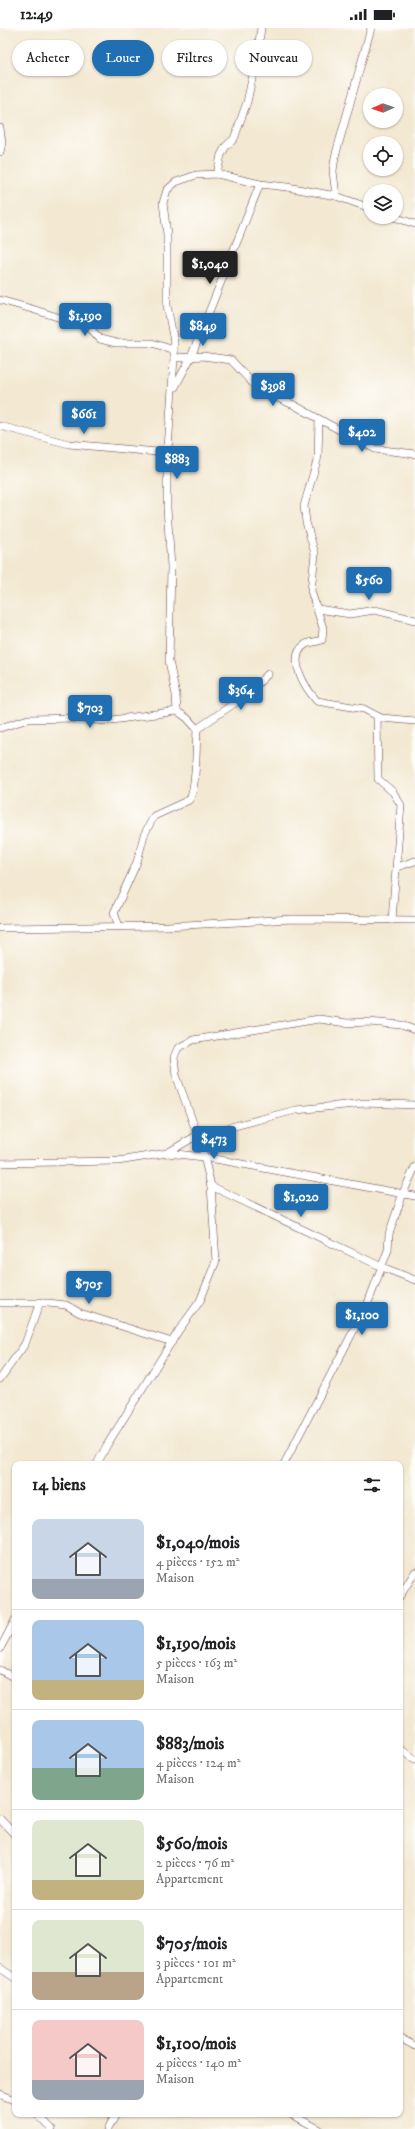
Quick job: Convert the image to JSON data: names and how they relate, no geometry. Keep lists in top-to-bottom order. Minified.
{"north":"left","page":{"status":"12:49","chip":["Acheter","Louer","Filtres","Nouveau"],"price":["$1,040","$1,190","$849","$398","$661","$402","$883","$560","$364","$703","$473","$1,020","$705","$1,100"],"heading":"14 biens","list":[{"name":"$1,040/mois","note":"4 pièces · 152 m² · Maison"},{"name":"$1,190/mois","note":"5 pièces · 163 m² · Maison"},{"name":"$883/mois","note":"4 pièces · 124 m² · Maison"},{"name":"$560/mois","note":"2 pièces · 76 m² · Appartement"},{"name":"$705/mois","note":"3 pièces · 101 m² · Appartement"},{"name":"$1,100/mois","note":"4 pièces · 140 m² · Maison"}]}}
